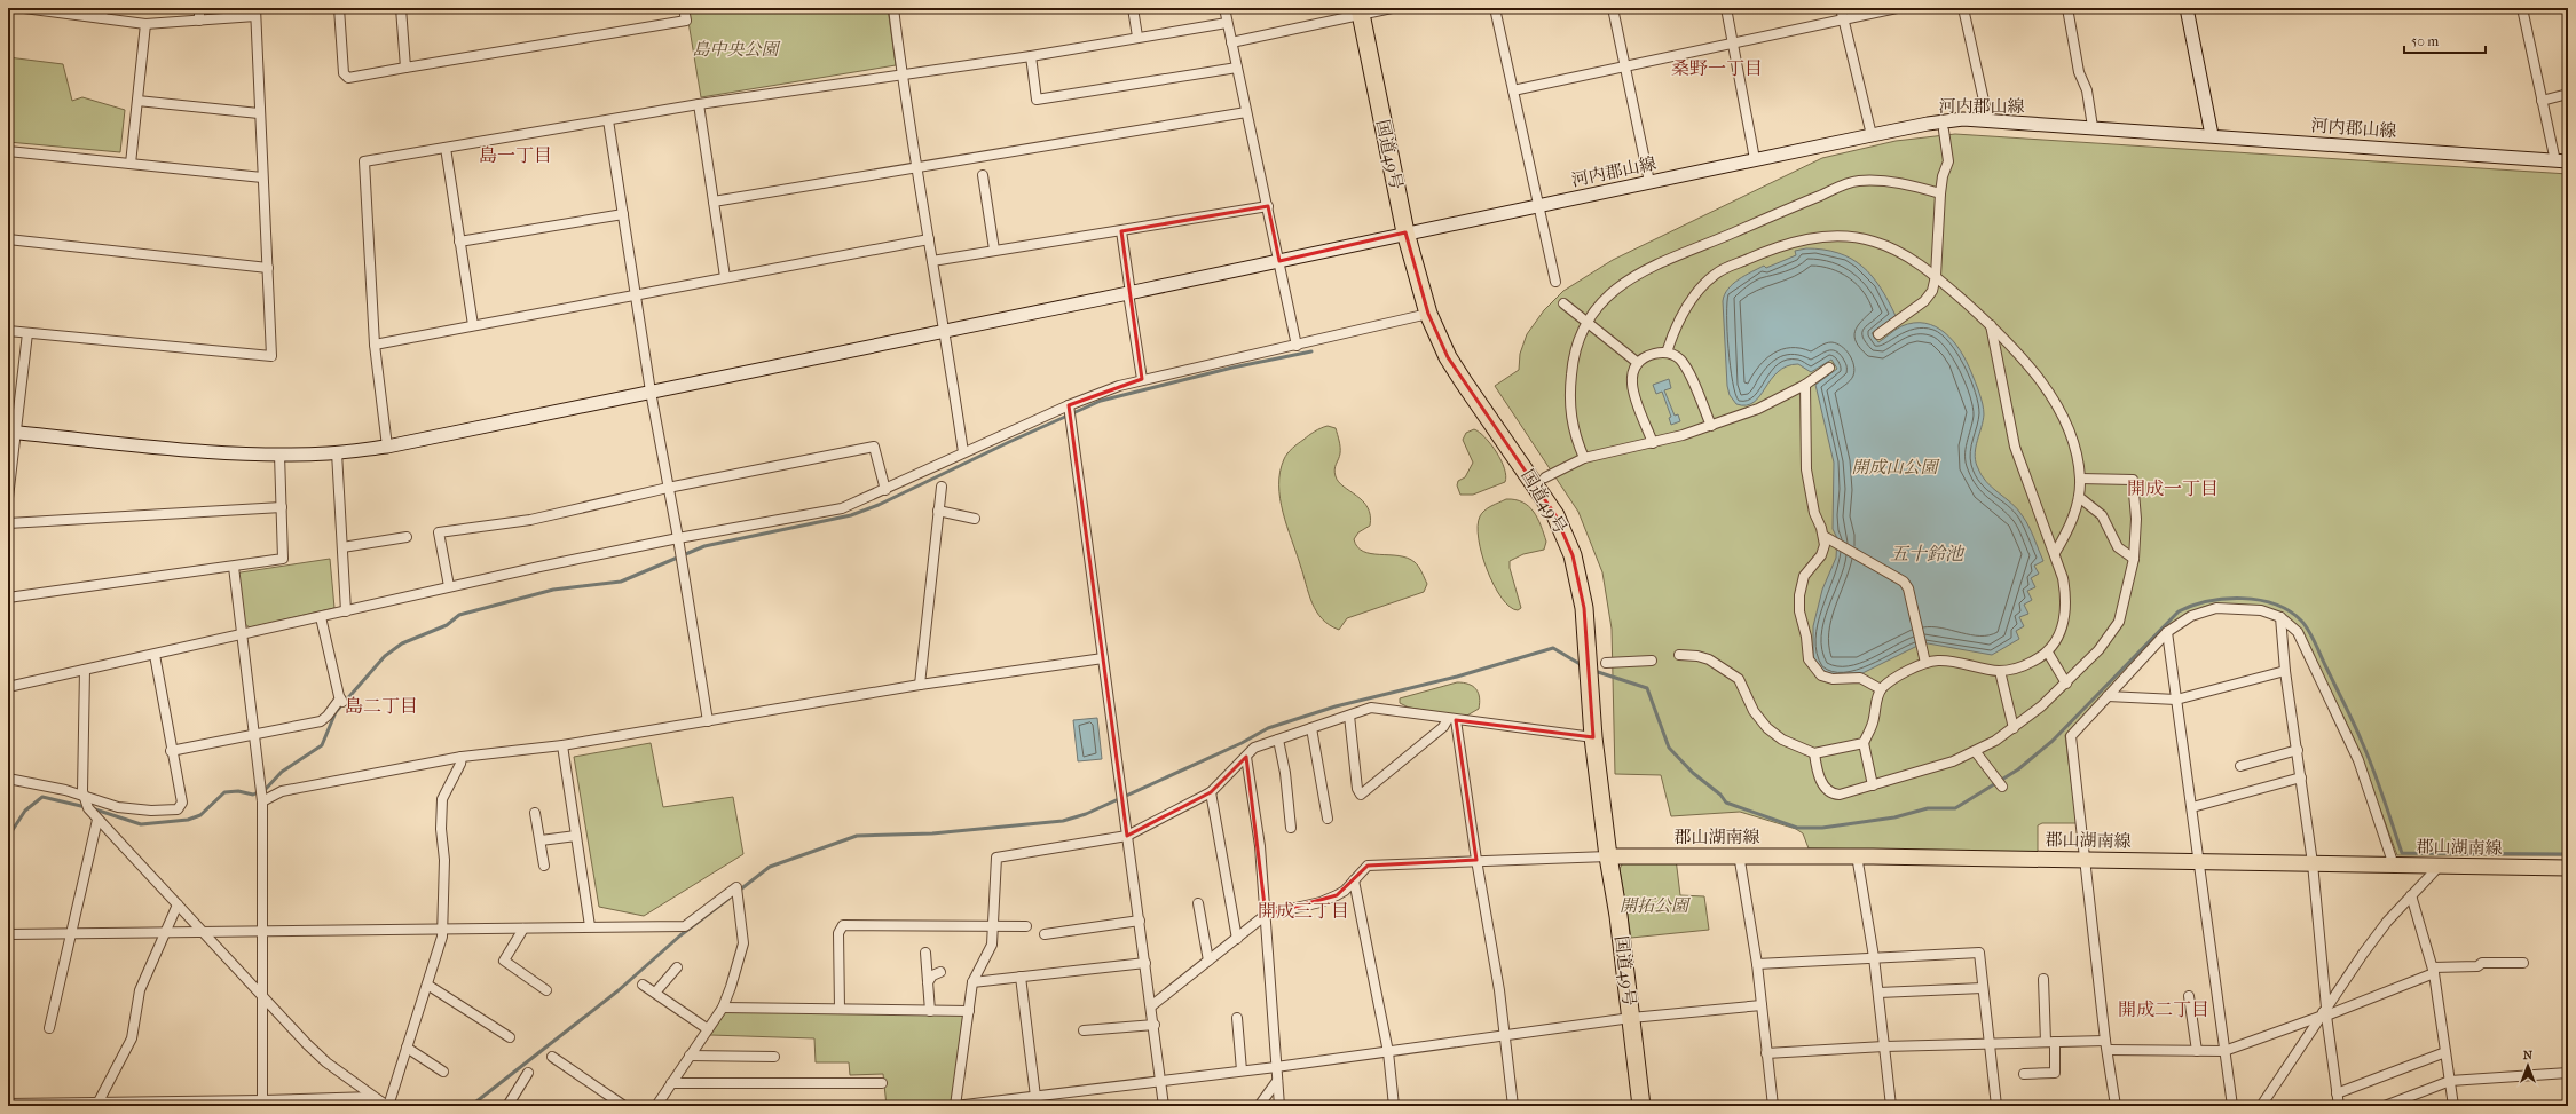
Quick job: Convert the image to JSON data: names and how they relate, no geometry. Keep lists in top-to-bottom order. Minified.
{"streets":{"highway":["国道49号"],"main road":["郡山湖南線"],"street":["河内郡山線"]},"crossings":[["河内郡山線","国道49号"],["国道49号","郡山湖南線"]],"districts":["桑野一丁目","島一丁目","開成一丁目","島二丁目","開成三丁目","開成二丁目"],"water":["五十鈴池"],"parks":["島中央公園","開成山公園","開拓公園"],"scale_bar":"50 m","north":"top"}
